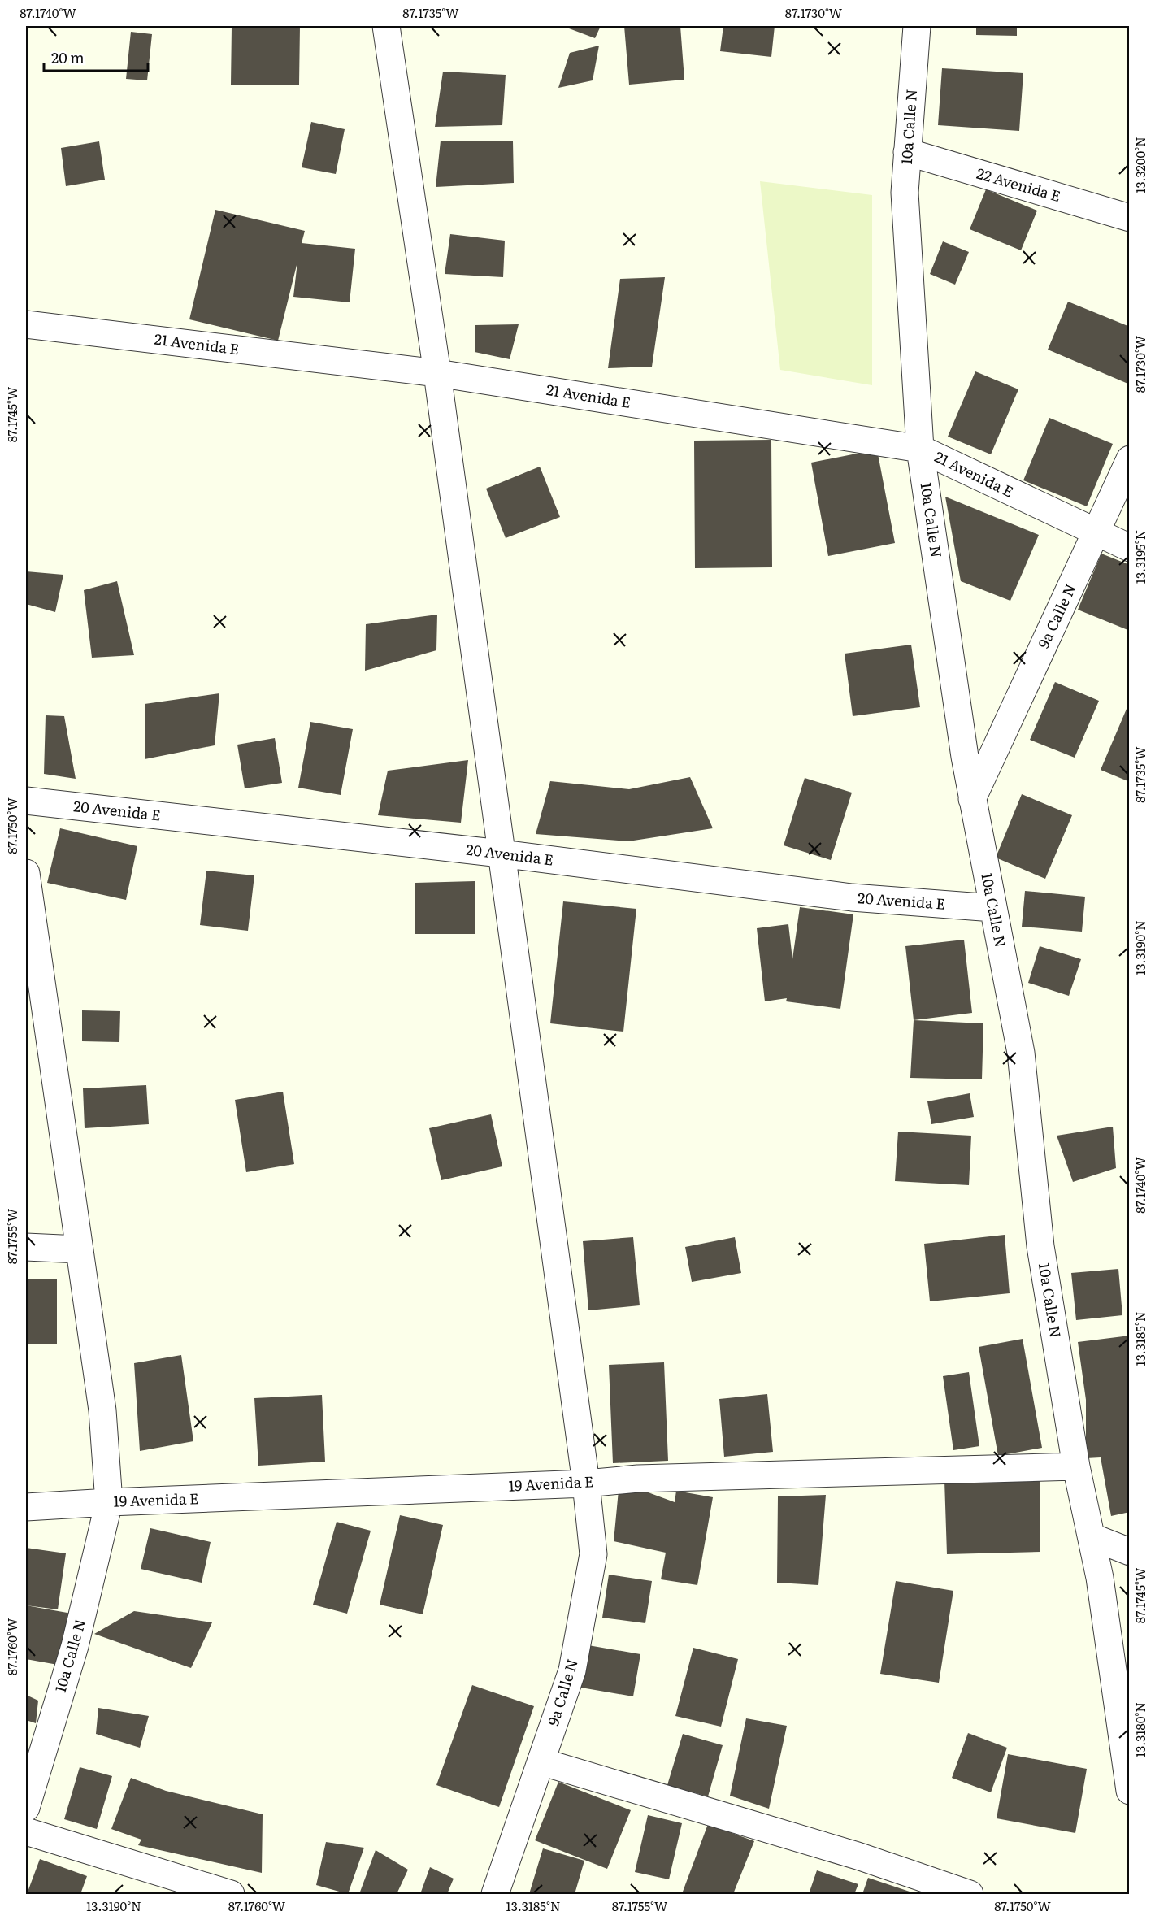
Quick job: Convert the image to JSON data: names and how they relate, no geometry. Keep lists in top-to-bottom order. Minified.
{"streets":{"street":["10a Calle N","22 Avenida E","21 Avenida E","9a Calle N","20 Avenida E","19 Avenida E"]},"crossings":[["10a Calle N","22 Avenida E"],["10a Calle N","21 Avenida E"],["10a Calle N","9a Calle N"],["10a Calle N","20 Avenida E"],["10a Calle N","19 Avenida E"],["21 Avenida E","9a Calle N"],["9a Calle N","20 Avenida E"],["9a Calle N","19 Avenida E"]],"scale_bar":"20 m","coordinates":["87.1740°W","87.1735°W","87.1730°W","13.3200°N","87.1745°W","13.3195°N","87.1750°W","13.3190°N","87.1755°W","13.3185°N","87.1760°W","13.3180°N"]}
